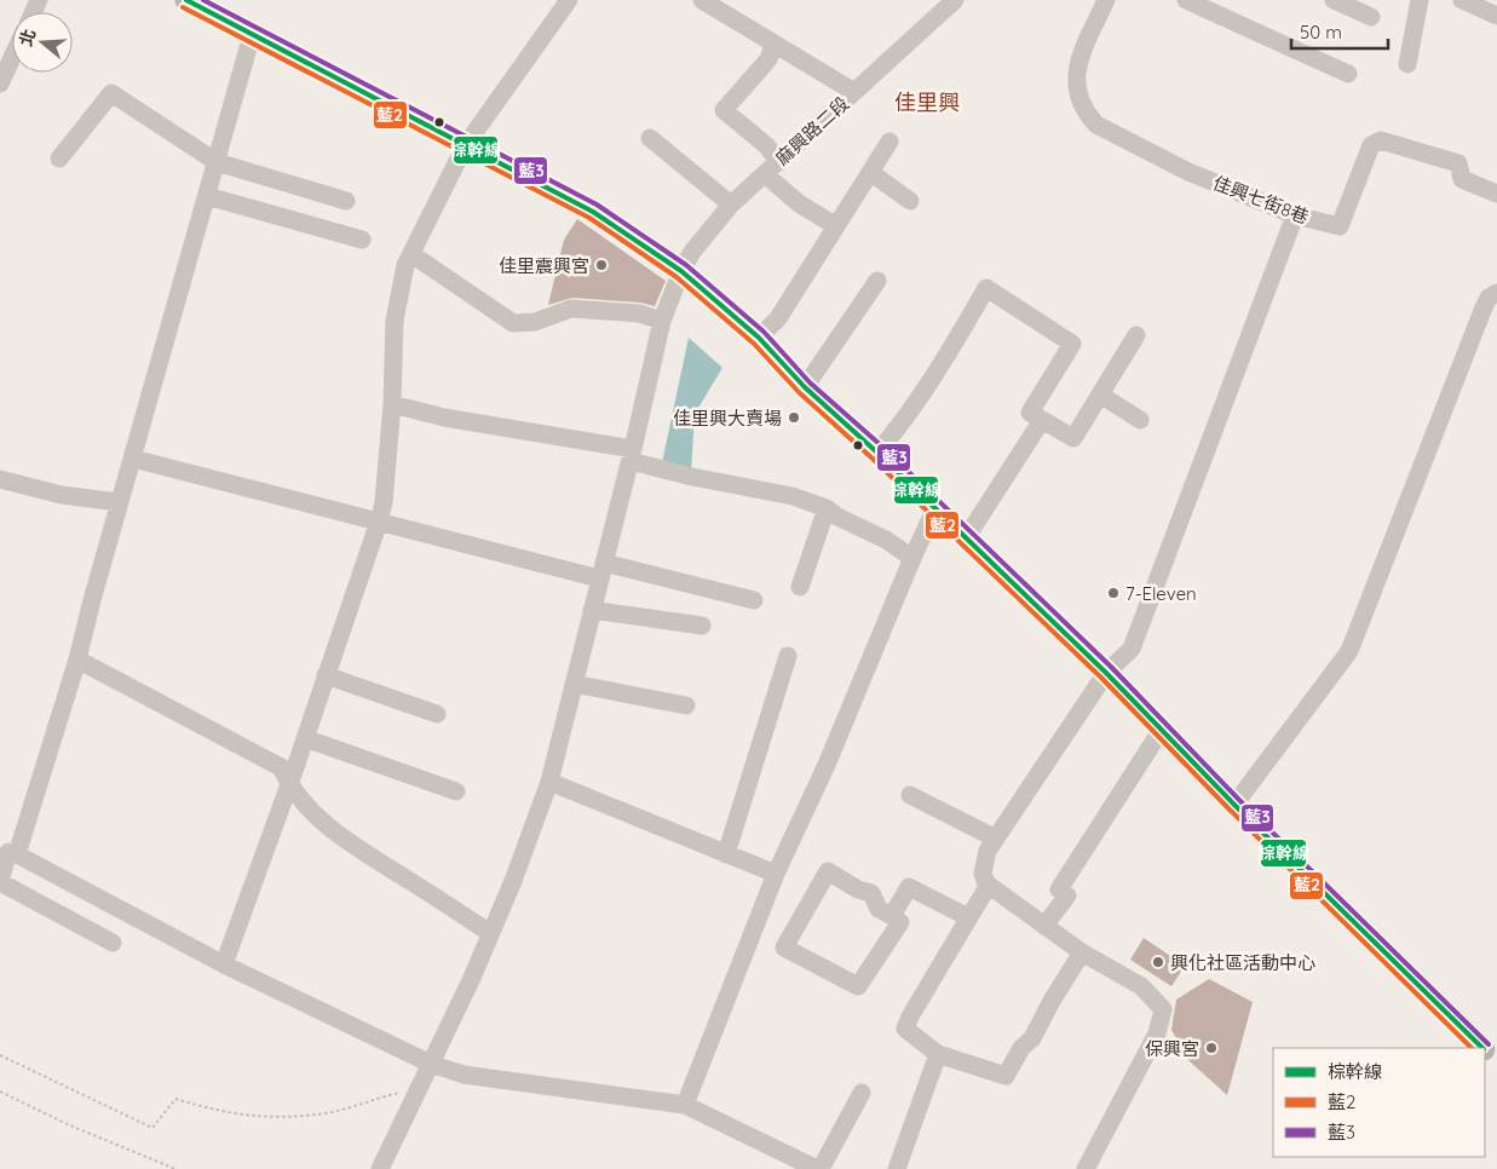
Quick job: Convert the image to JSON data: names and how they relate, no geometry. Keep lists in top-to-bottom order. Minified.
{"streets":{"street":["麻興路二段","佳興七街8巷"]},"districts":["佳里興"],"places":["佳里震興宮","佳里興大賣場","7-Eleven","興化社區活動中心","保興宮"],"lines":["transit line 棕幹線","transit line 藍3","transit line 藍2"],"legend":["棕幹線","藍2","藍3"],"scale_bar":"50 m","north":"left"}
